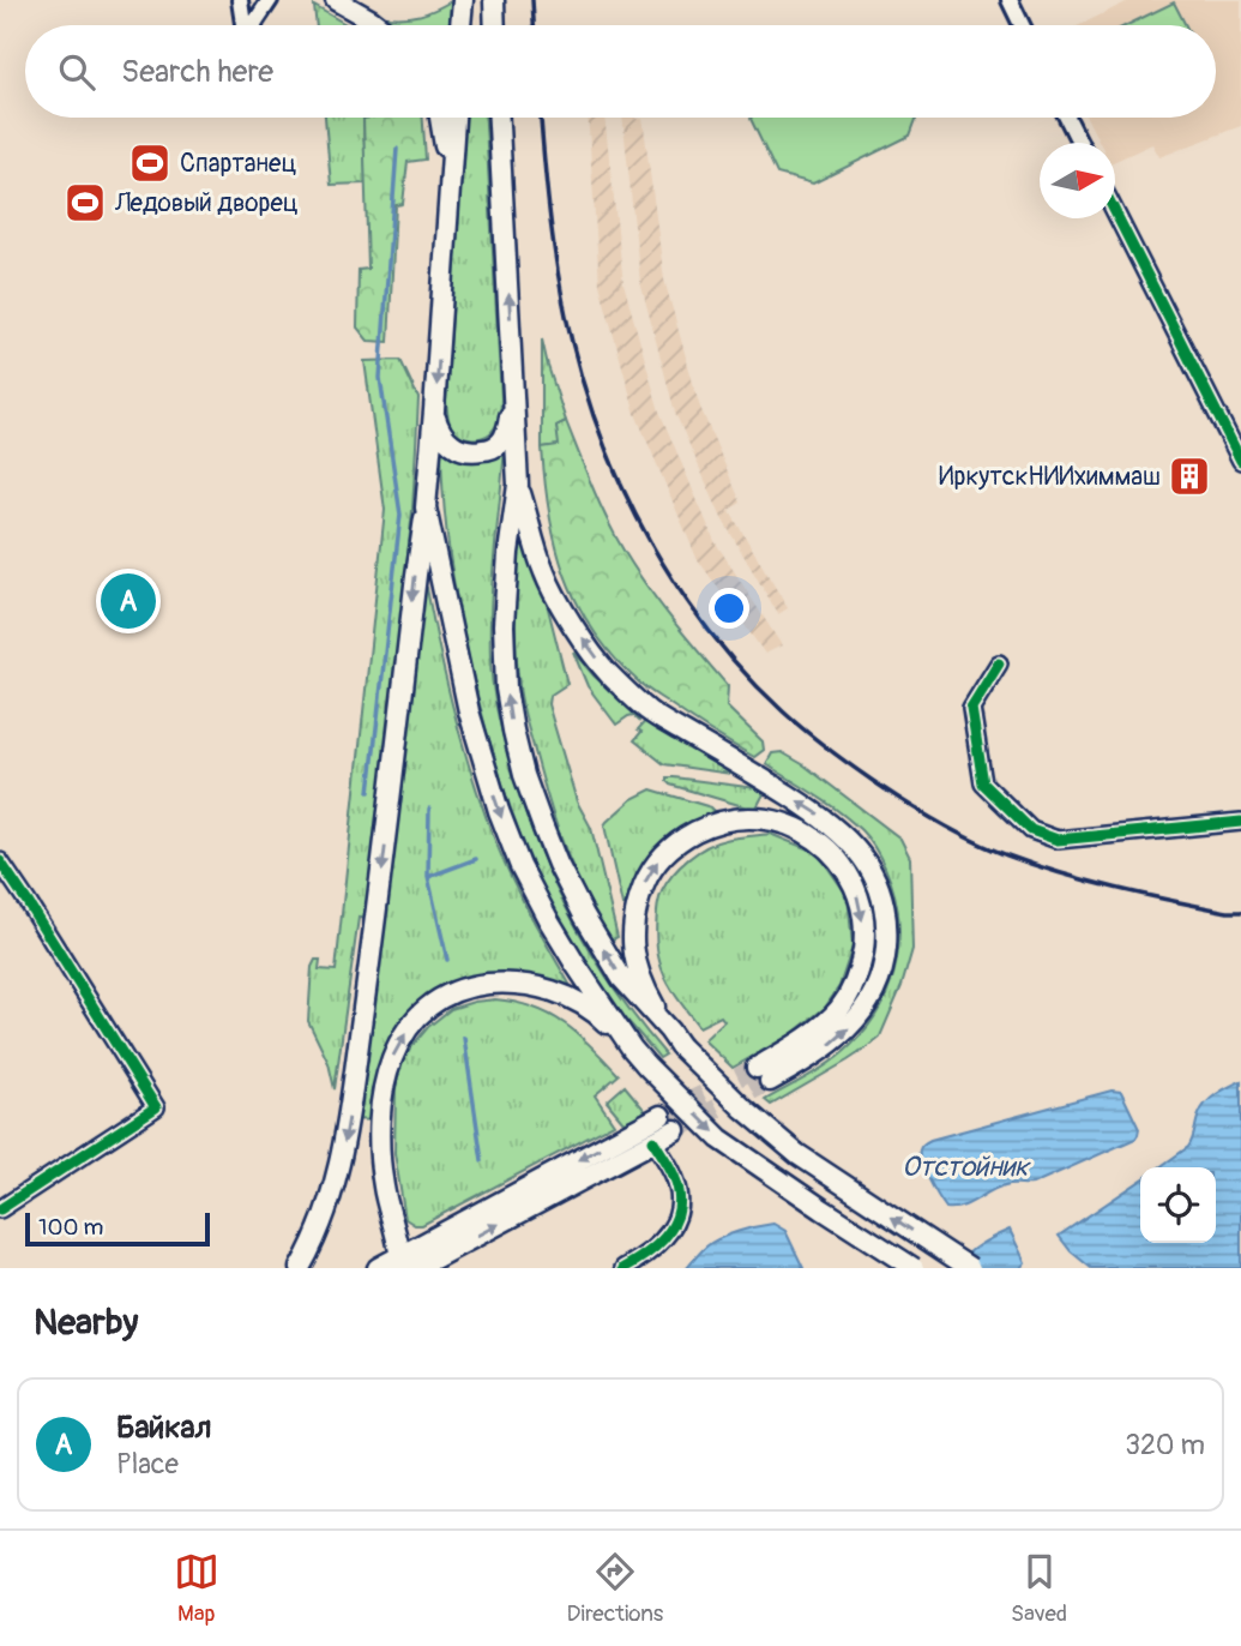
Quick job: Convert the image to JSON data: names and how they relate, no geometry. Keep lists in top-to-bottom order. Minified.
{"water":["Отстойник"],"places":{"sports":["Спартанец","Ледовый дворец"],"building":["ИркутскНИИхиммаш"]},"scale_bar":"100 m","north":"right","page":{"search":"Search here","pins":"A","scale":"100 m","heading":"Nearby","list":[{"mark":"A","name":"Байкал","note":"Place","value":"320 m"}],"nav":["Map","Directions","Saved"]}}
